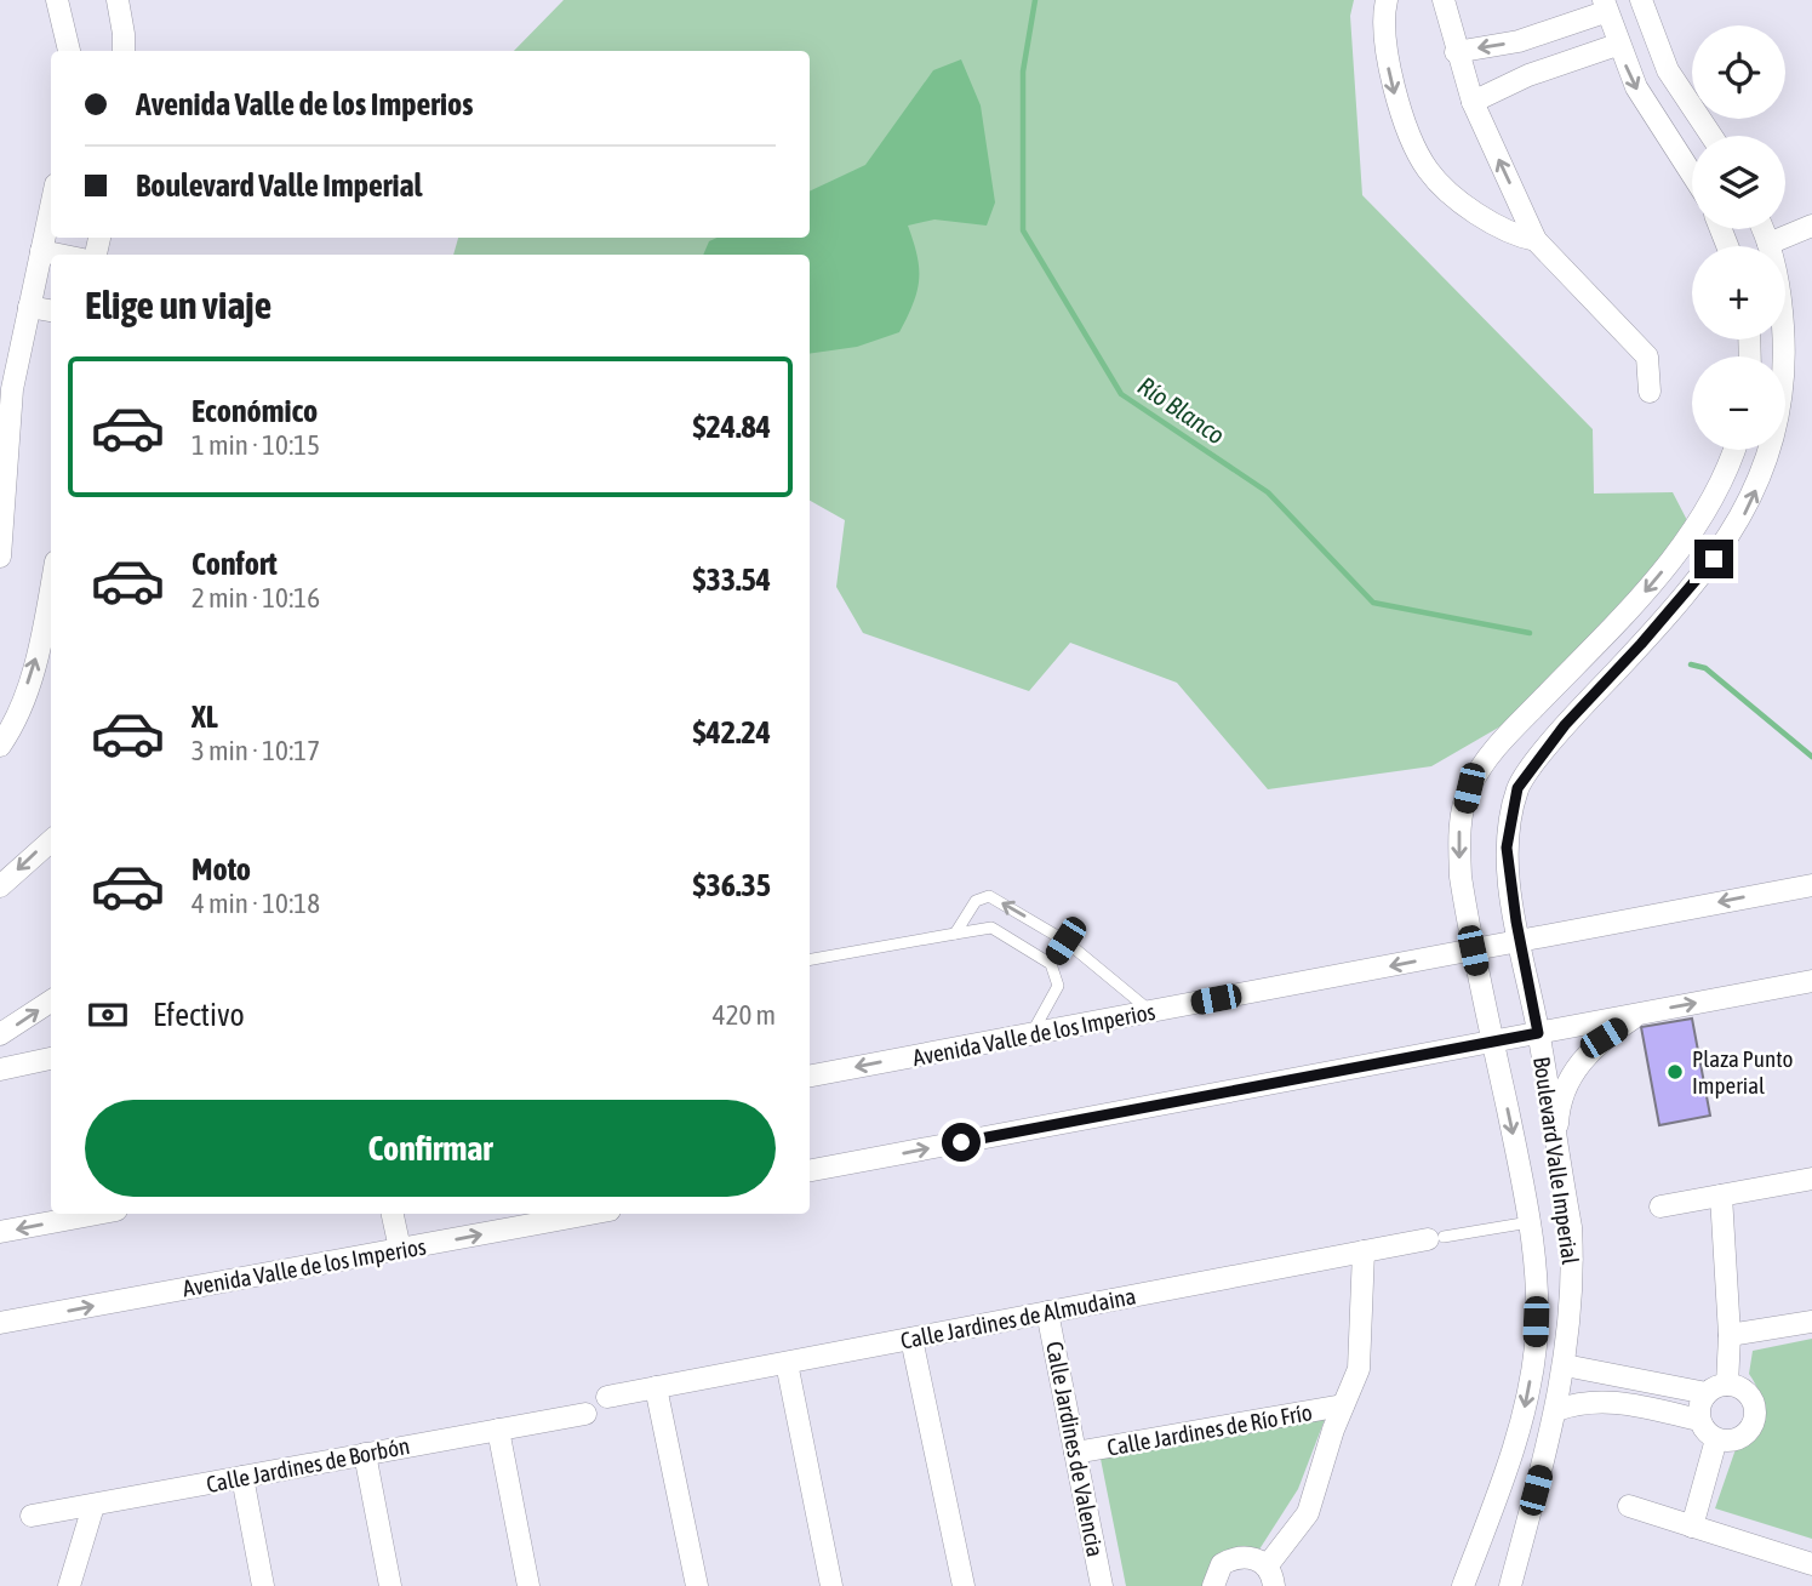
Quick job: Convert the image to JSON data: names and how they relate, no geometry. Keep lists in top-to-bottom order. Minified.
{"streets":{"street":["Avenida Valle de los Imperios","Boulevard Valle Imperial","Calle Jardines de Almudaina","Calle Jardines de Río Frío","Calle Jardines de Valencia","Calle Jardines de Borbón"]},"crossings":[["Avenida Valle de los Imperios","Boulevard Valle Imperial"],["Calle Jardines de Almudaina","Calle Jardines de Valencia"],["Calle Jardines de Río Frío","Calle Jardines de Valencia"]],"water":["Río Blanco"],"places":["Plaza Punto Imperial"],"page":{"map_buttons":["+","−"],"banner":["Avenida Valle de los Imperios","Boulevard Valle Imperial"],"heading":"Elige un viaje","list":[{"name":"Económico","note":"1 min · 10:15","value":"$24.84"},{"name":"Confort","note":"2 min · 10:16","value":"$33.54"},{"name":"XL","note":"3 min · 10:17","value":"$42.24"},{"name":"Moto","note":"4 min · 10:18","value":"$36.35"}],"pay":["Efectivo","420 m"],"buttons":"Confirmar"}}
